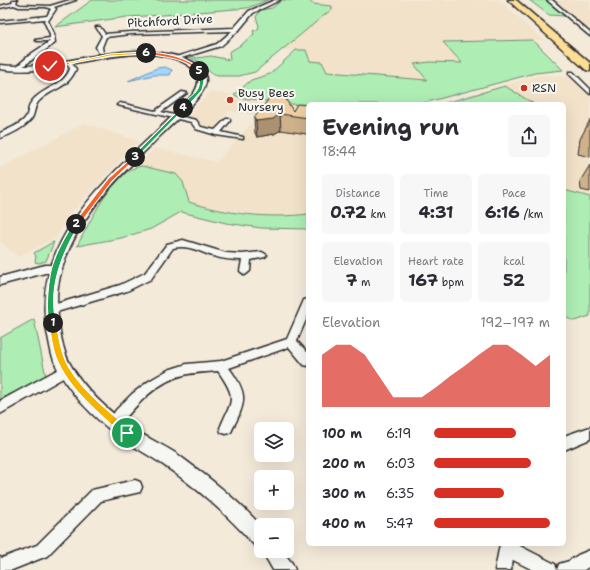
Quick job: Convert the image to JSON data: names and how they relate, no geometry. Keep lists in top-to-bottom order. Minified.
{"streets":{"street":["Pitchford Drive"]},"places":["RSN","Busy Bees Nursery"],"page":{"pins":["6","5","4","3","2","1"],"heading":["Evening run","18:44"],"stats":[["Distance","0.72 km"],["Time","4:31"],["Pace","6:16 /km"],["Elevation","7 m"],["Heart rate","167 bpm"],["kcal","52"]],"chart":["Elevation","192–197 m"],"list":[{"name":"100 m","note":"6:19"},{"name":"200 m","note":"6:03"},{"name":"300 m","note":"6:35"},{"name":"400 m","note":"5:47"}],"map_buttons":["+","−"]}}
